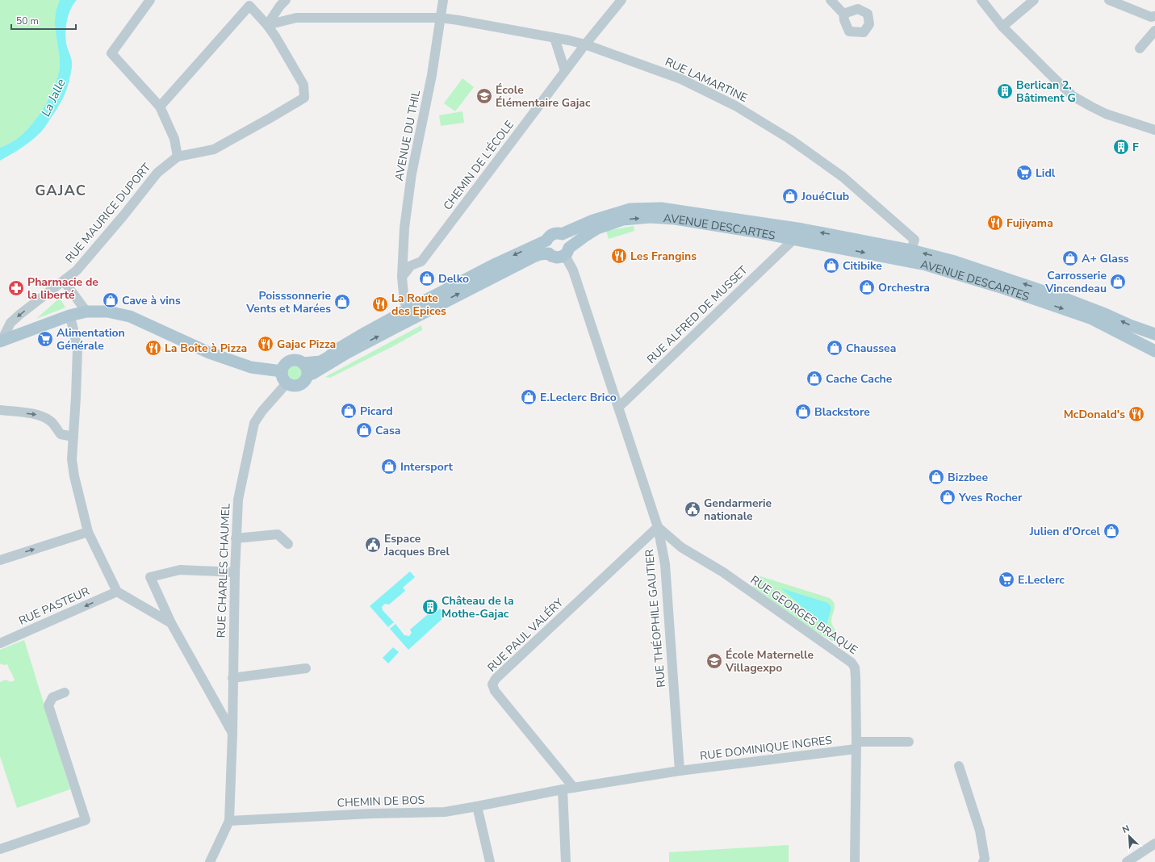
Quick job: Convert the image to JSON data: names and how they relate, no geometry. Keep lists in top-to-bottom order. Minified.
{"streets":{"main road":["AVENUE DESCARTES"],"street":["RUE LAMARTINE","AVENUE DU THIL","CHEMIN DE L'ÉCOLE","RUE MAURICE DUPORT","RUE ALFRED DE MUSSET","RUE CHARLES CHAUMEL","RUE PASTEUR","RUE GEORGES BRAQUE","RUE THÉOPHILE GAUTIER","RUE PAUL VALÉRY","RUE DOMINIQUE INGRES","CHEMIN DE BOS"]},"crossings":[["RUE LAMARTINE","AVENUE DU THIL"],["RUE LAMARTINE","CHEMIN DE L'ÉCOLE"],["RUE LAMARTINE","AVENUE DESCARTES"],["AVENUE DU THIL","CHEMIN DE L'ÉCOLE"],["AVENUE DESCARTES","RUE ALFRED DE MUSSET"],["AVENUE DESCARTES","RUE CHARLES CHAUMEL"],["AVENUE DESCARTES","RUE THÉOPHILE GAUTIER"],["RUE ALFRED DE MUSSET","RUE THÉOPHILE GAUTIER"],["RUE CHARLES CHAUMEL","CHEMIN DE BOS"],["RUE GEORGES BRAQUE","RUE THÉOPHILE GAUTIER"],["RUE GEORGES BRAQUE","RUE PAUL VALÉRY"],["RUE GEORGES BRAQUE","RUE DOMINIQUE INGRES"],["RUE THÉOPHILE GAUTIER","RUE PAUL VALÉRY"],["RUE THÉOPHILE GAUTIER","RUE DOMINIQUE INGRES"]],"districts":["GAJAC"],"water":["La Jalle"],"places":{"building":["Berlican 2, Bâtiment G","F","Château de la Mothe-Gajac"],"school or university":["École Élémentaire Gajac","École Maternelle Villagexpo"],"supermarket":["Lidl","Alimentation Générale","E.Leclerc"],"shop":["JouéClub","A+ Glass","Citibike","Delko","Carrosserie Vincendeau","Orchestra","Cave à vins","Poisssonnerie Vents et Marées","Chaussea","Cache Cache","E.Leclerc Brico","Picard","Blackstore","Casa","Intersport","Bizzbee","Yves Rocher","Julien d'Orcel"],"restaurant":["Fujiyama","Les Frangins","La Route des Epices","Gajac Pizza","La Boîte à Pizza","McDonald's"],"pharmacy":["Pharmacie de la liberté"],"public building":["Gendarmerie nationale","Espace Jacques Brel"]},"scale_bar":"50 m","north":"top left"}
